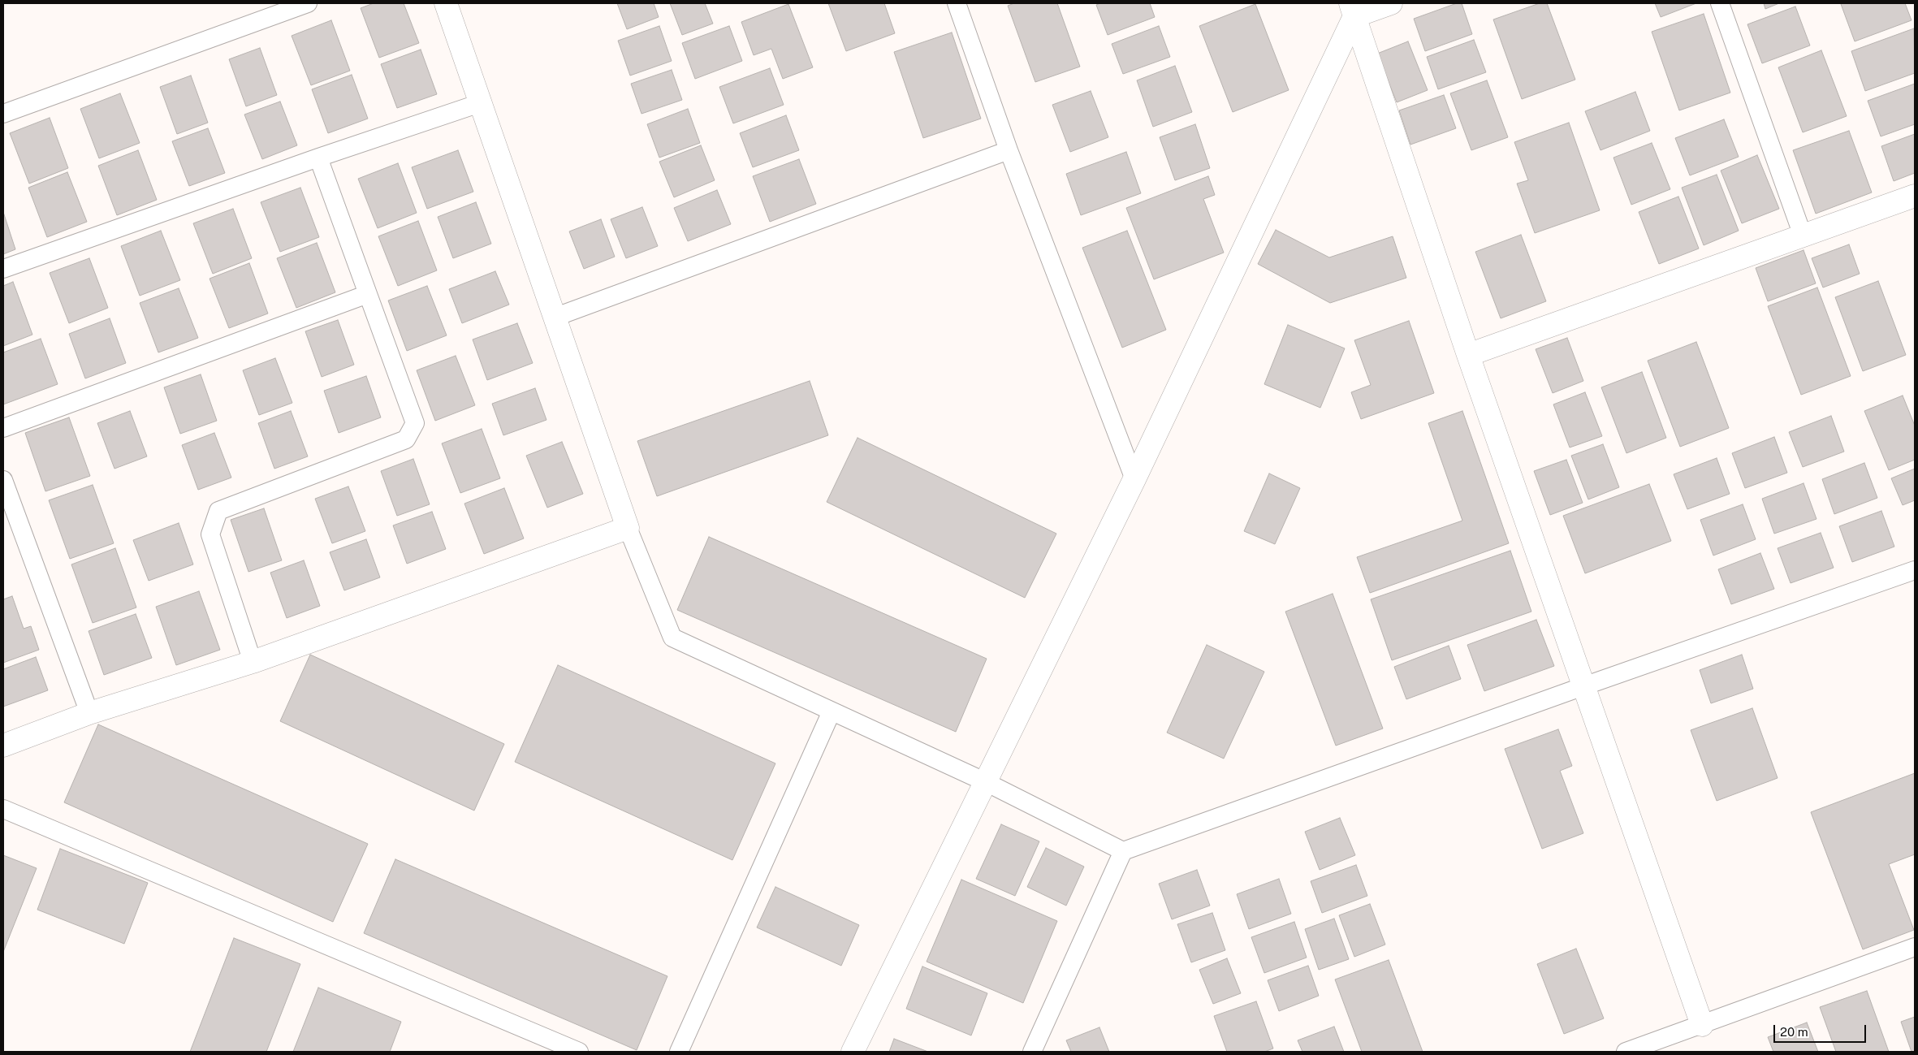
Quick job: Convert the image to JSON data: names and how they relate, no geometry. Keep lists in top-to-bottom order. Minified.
{"scale_bar":"20 m"}
